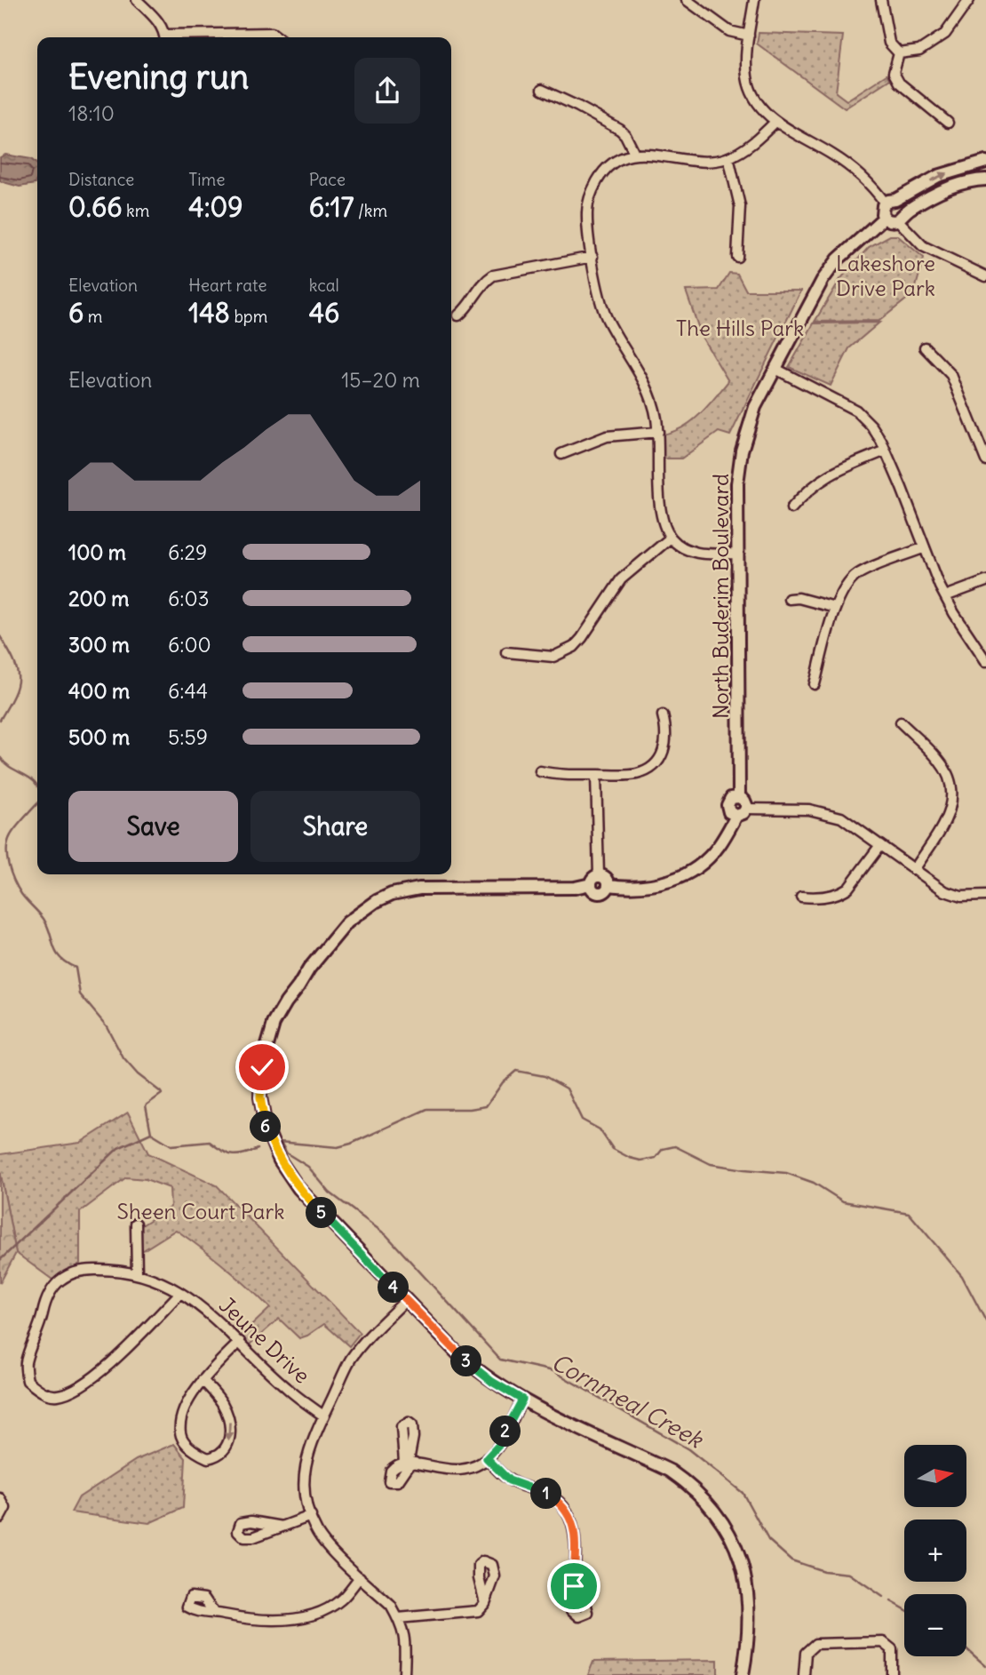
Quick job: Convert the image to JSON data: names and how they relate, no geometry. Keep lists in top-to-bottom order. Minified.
{"streets":{"street":["North Buderim Boulevard","Jeune Drive"]},"water":["Cornmeal Creek"],"parks":["Lakeshore Drive Park","The Hills Park","Sheen Court Park"],"north":"right","page":{"heading":["Evening run","18:10"],"stats":[["Distance","0.66 km"],["Time","4:09"],["Pace","6:17 /km"],["Elevation","6 m"],["Heart rate","148 bpm"],["kcal","46"]],"chart":["Elevation","15–20 m"],"list":[{"name":"100 m","note":"6:29"},{"name":"200 m","note":"6:03"},{"name":"300 m","note":"6:00"},{"name":"400 m","note":"6:44"},{"name":"500 m","note":"5:59"}],"buttons":["Save","Share"],"pins":["6","5","4","3","2","1"],"map_buttons":["+","−"]}}
